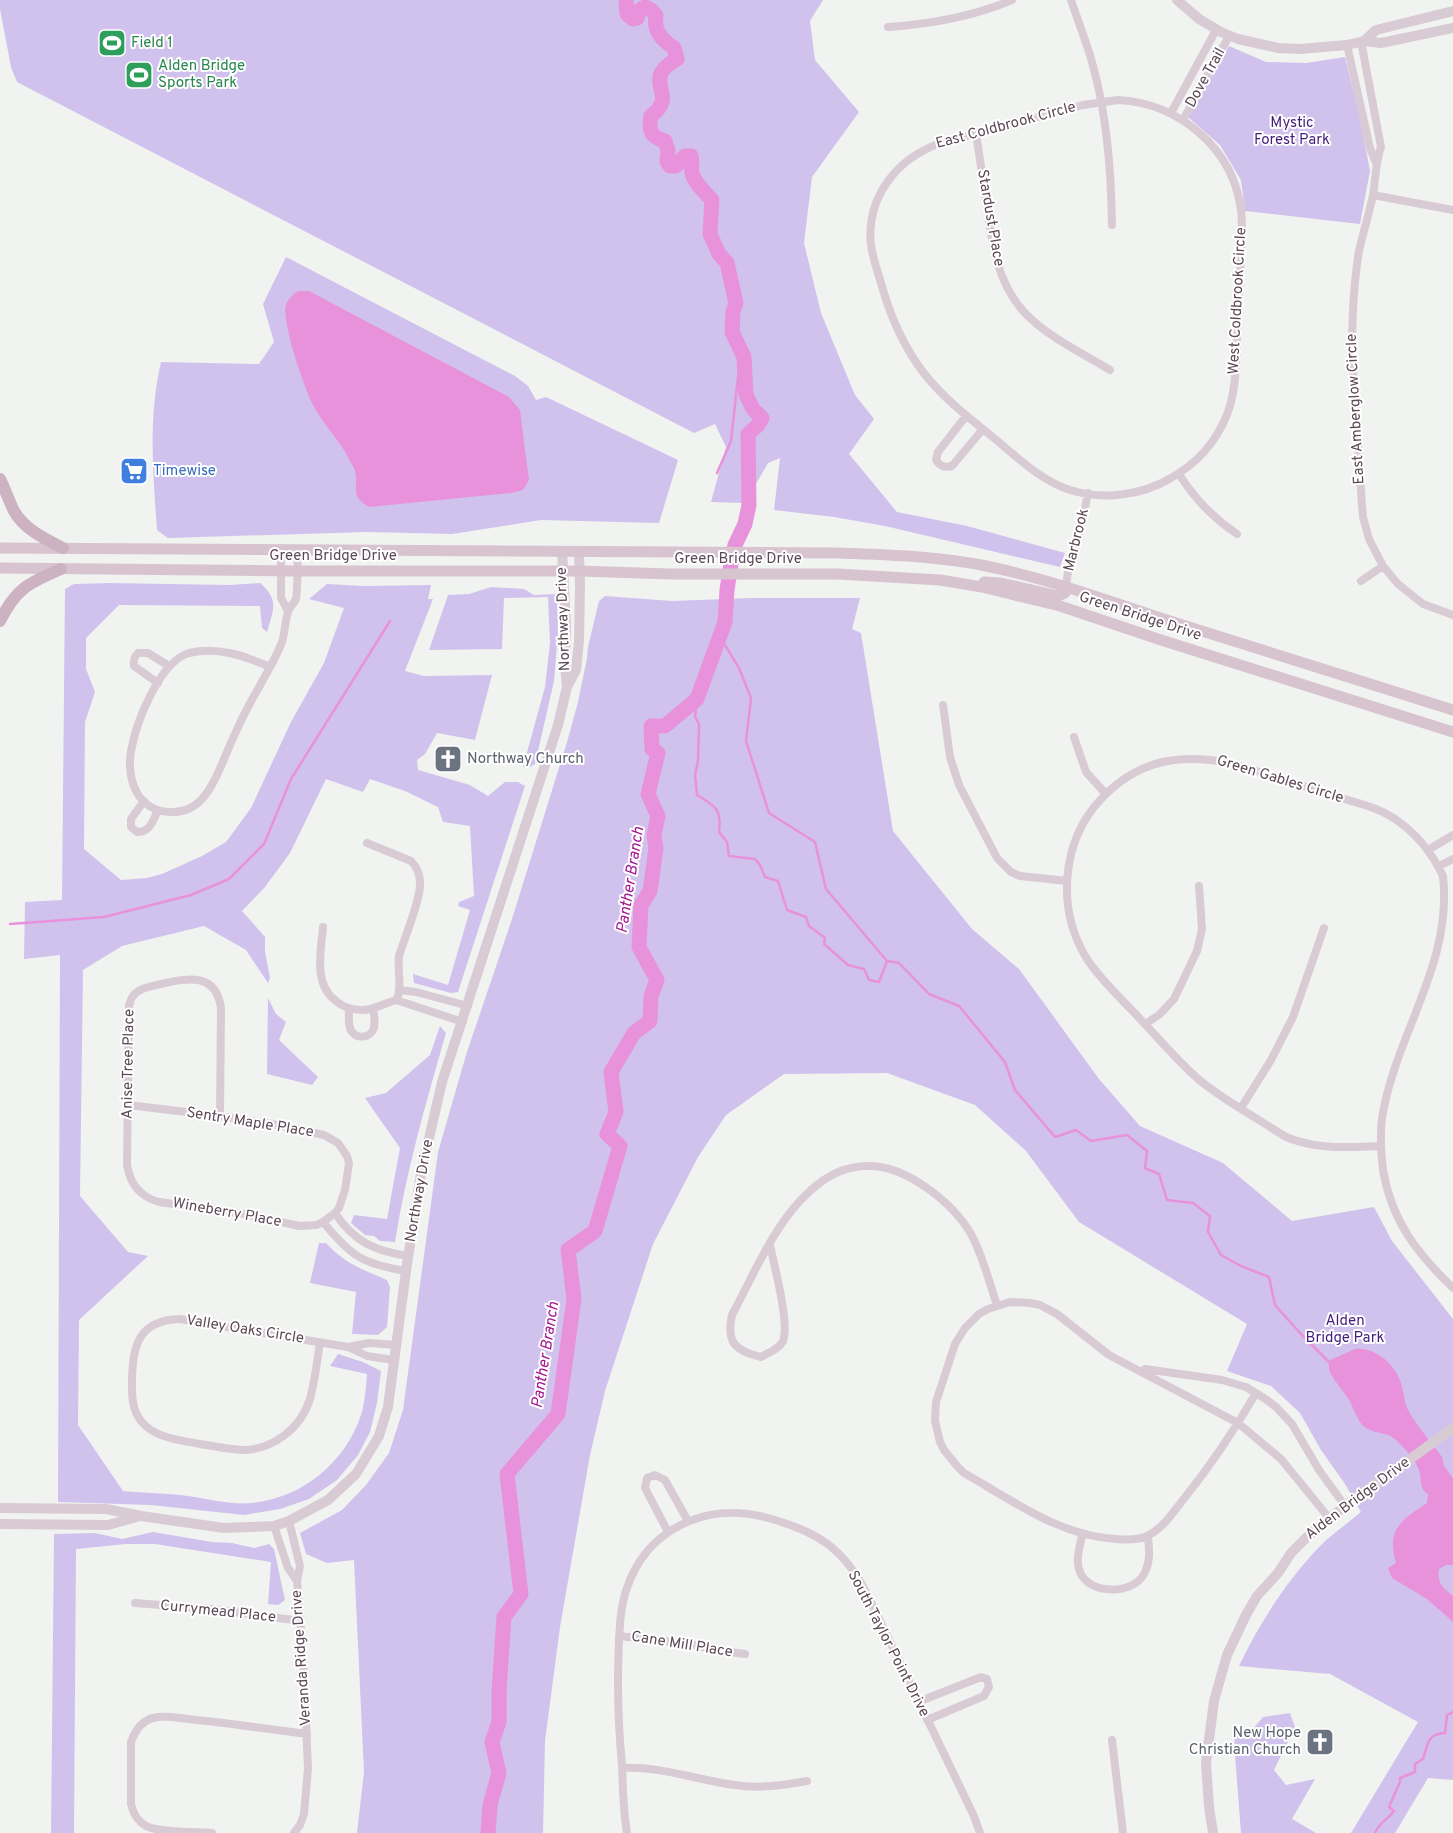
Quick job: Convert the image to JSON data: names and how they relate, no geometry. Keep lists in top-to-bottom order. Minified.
{"streets":{"main road":["Green Bridge Drive"],"street":["Dove Trail","East Coldbrook Circle","Stardust Place","West Coldbrook Circle","East Amberglow Circle","Marbrook","Northway Drive","Green Gables Circle","Anise Tree Place","Sentry Maple Place","Wineberry Place","Valley Oaks Circle","Alden Bridge Drive","Currymead Place","South Taylor Point Drive","Cane Mill Place","Veranda Ridge Drive"]},"crossings":[["Dove Trail","West Coldbrook Circle"],["East Coldbrook Circle","Stardust Place"],["East Coldbrook Circle","West Coldbrook Circle"],["East Coldbrook Circle","Marbrook"],["West Coldbrook Circle","Marbrook"],["Marbrook","Green Bridge Drive"],["Green Bridge Drive","Northway Drive"],["Northway Drive","Valley Oaks Circle"],["Northway Drive","Veranda Ridge Drive"],["Anise Tree Place","Sentry Maple Place"],["Anise Tree Place","Wineberry Place"],["Currymead Place","Veranda Ridge Drive"],["South Taylor Point Drive","Cane Mill Place"]],"water":["Panther Branch"],"parks":["Mystic Forest Park","Alden Bridge Park"],"places":{"sports":["Field 1","Alden Bridge Sports Park"],"supermarket":["Timewise"],"church":["Northway Church","New Hope Christian Church"]}}
